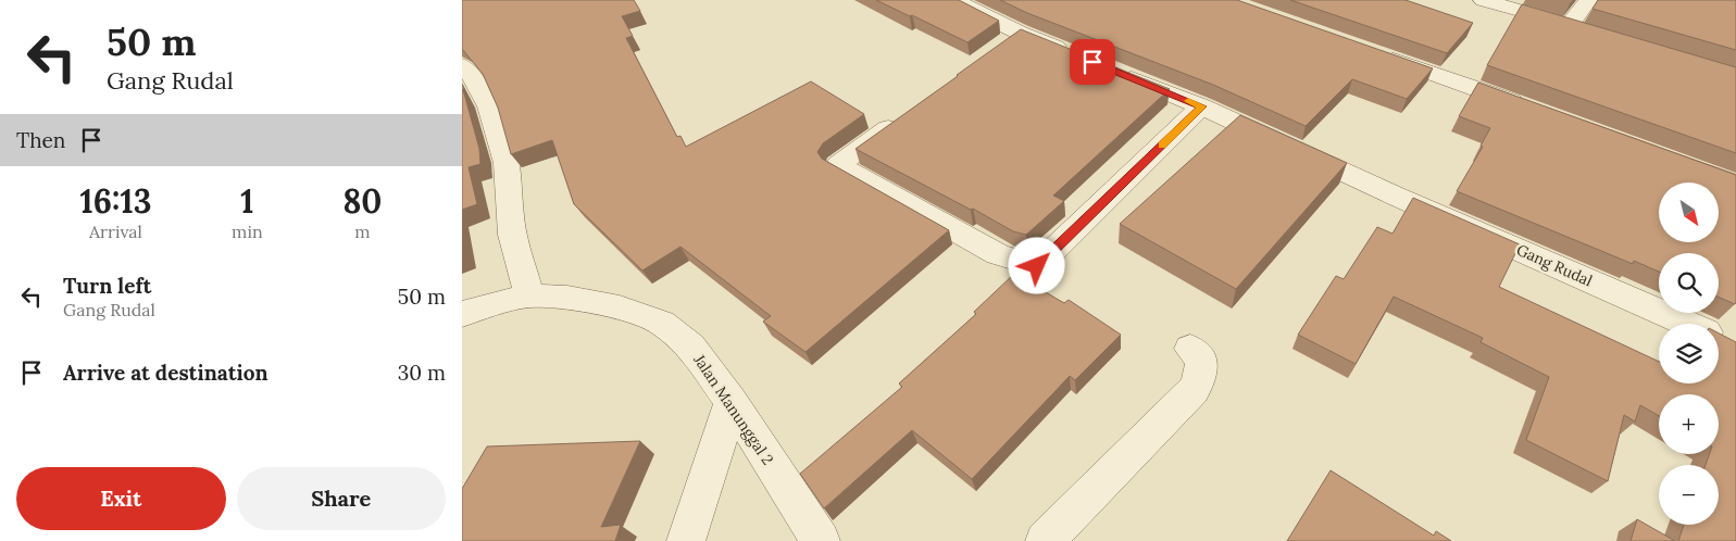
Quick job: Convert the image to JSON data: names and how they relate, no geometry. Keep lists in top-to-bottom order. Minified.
{"streets":{"street":["Gang Rudal","Jalan Manunggal 2"]},"north":"bottom right","page":{"turn":["50 m","Gang Rudal"],"then":"Then","eta":["16:13","Arrival","1","min","80","m"],"map_buttons":["+","−"],"list":[{"name":"Turn left","note":"Gang Rudal","value":"50 m"},{"name":"Arrive at destination","value":"30 m"}],"buttons":["Exit","Share"]}}
